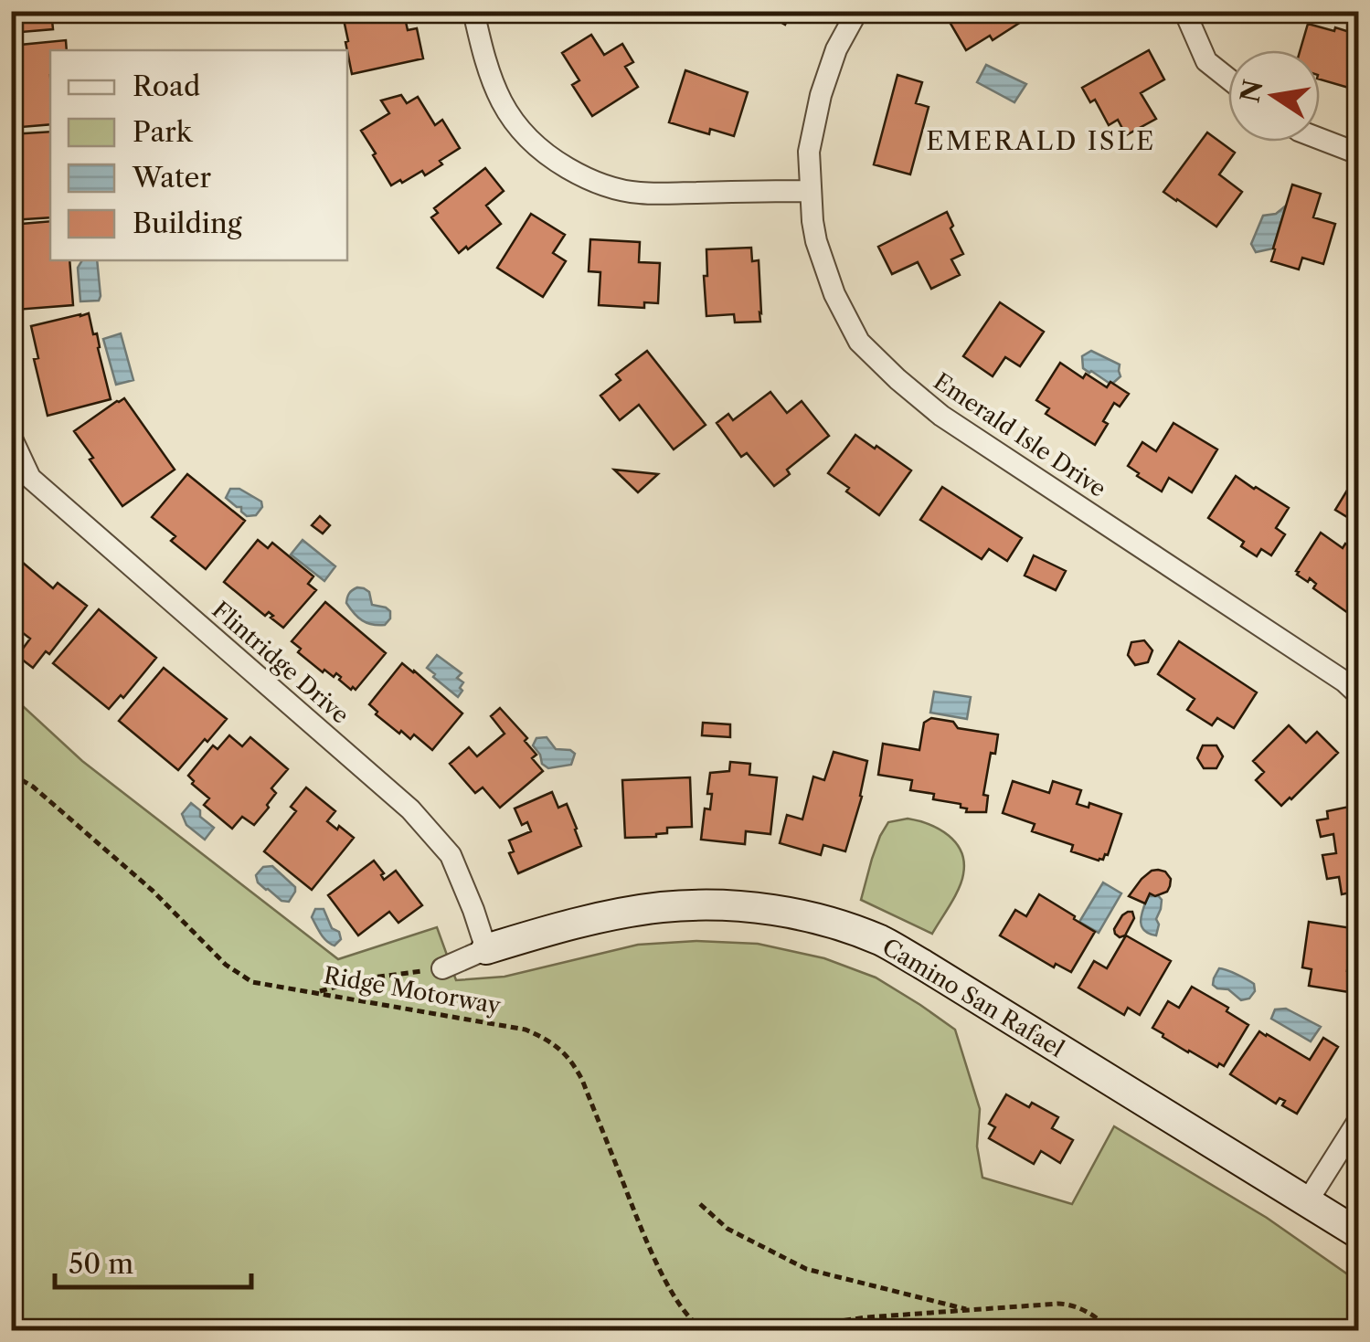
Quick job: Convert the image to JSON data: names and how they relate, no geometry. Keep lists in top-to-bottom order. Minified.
{"streets":{"street":["Emerald Isle Drive","Flintridge Drive","Camino San Rafael"],"path":["Ridge Motorway"]},"crossings":[["Flintridge Drive","Camino San Rafael"]],"districts":["EMERALD ISLE"],"legend":["Road","Park","Water","Building"],"scale_bar":"50 m","north":"left"}
